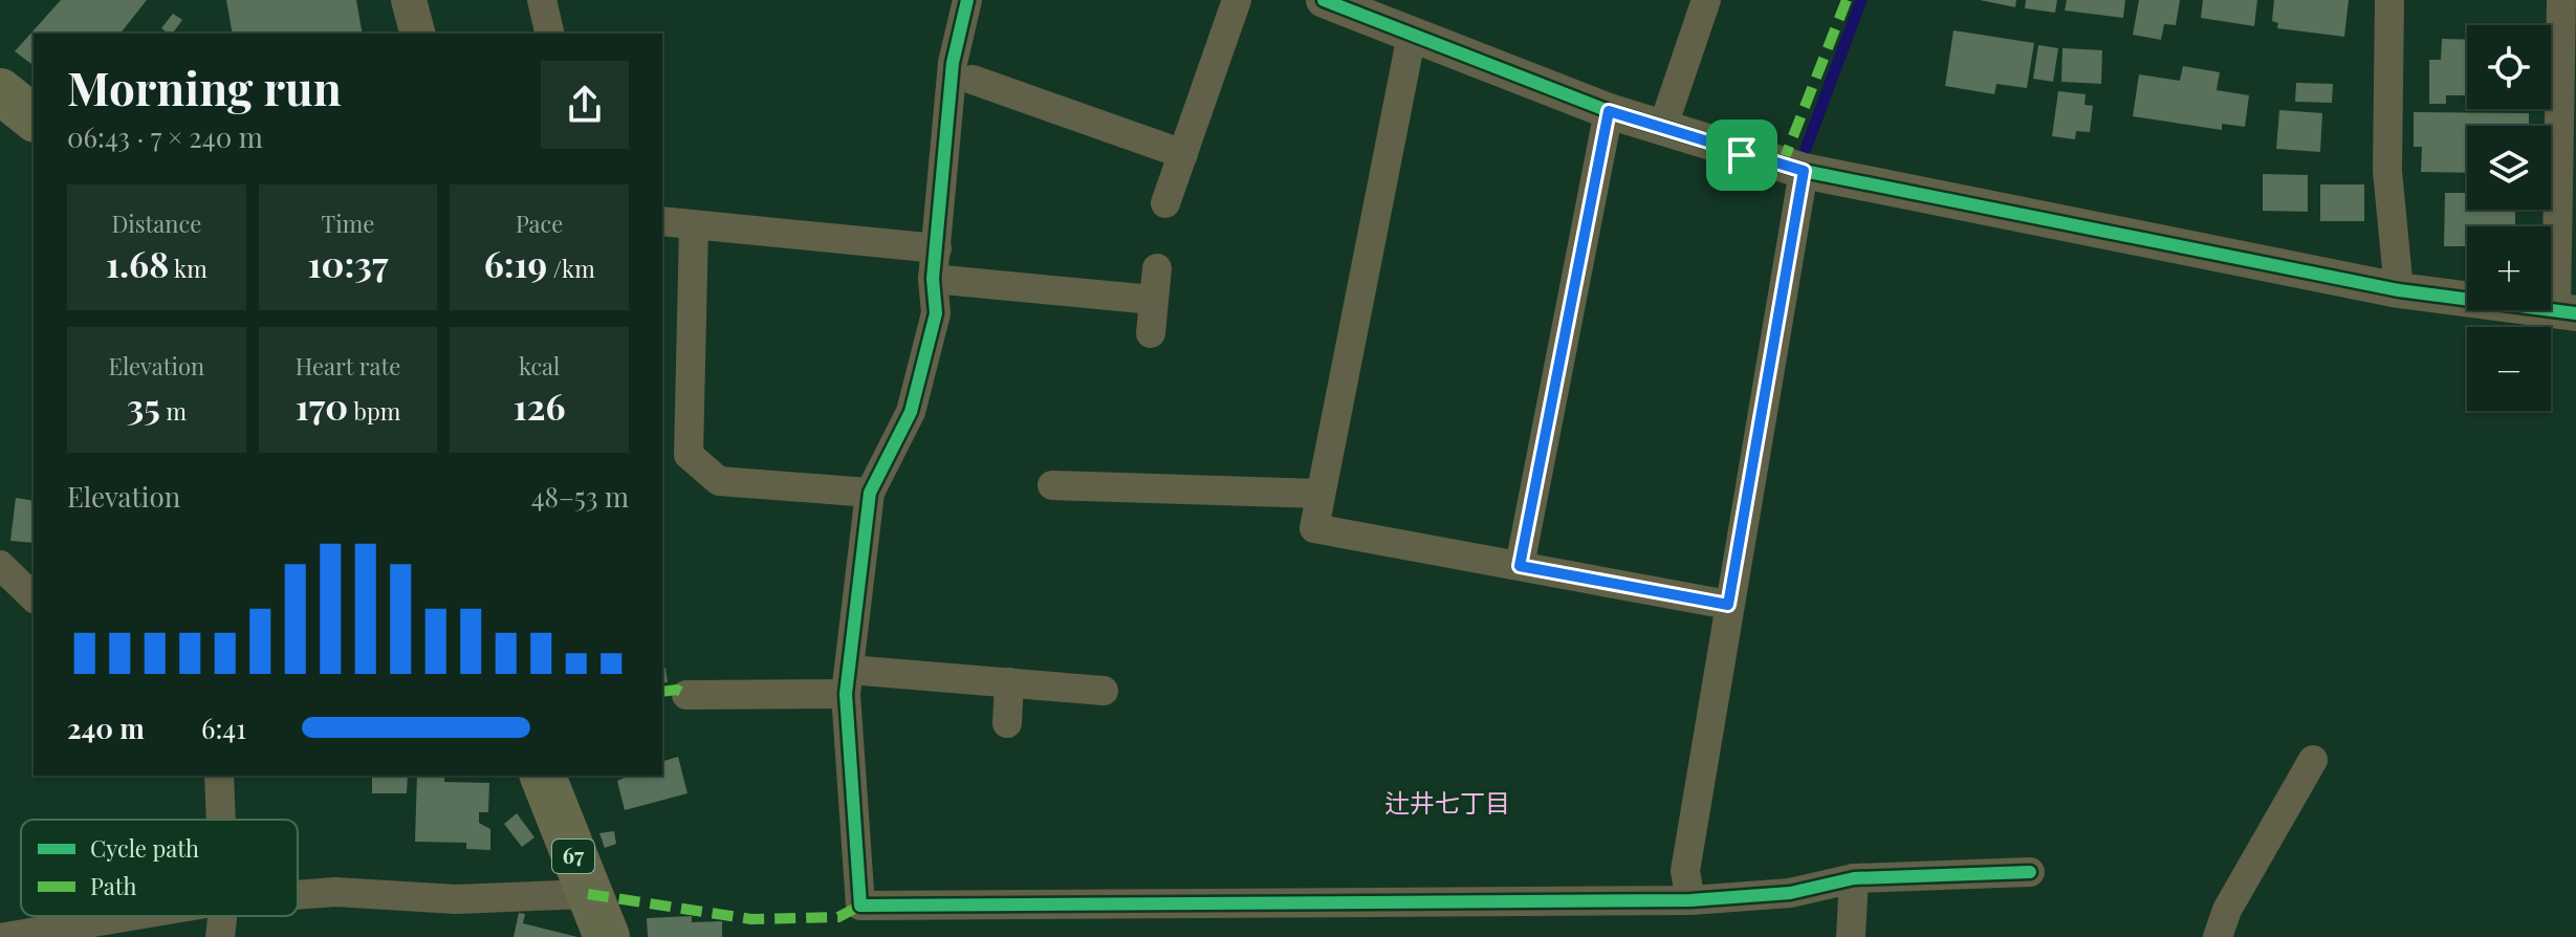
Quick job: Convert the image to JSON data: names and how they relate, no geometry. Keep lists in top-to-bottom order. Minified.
{"streets":{"main road":["67"]},"districts":["辻井七丁目"],"legend":["Cycle path","Path"],"page":{"map_buttons":["+","−"],"heading":["Morning run","06:43 · 7 × 240 m"],"stats":[["Distance","1.68 km"],["Time","10:37"],["Pace","6:19 /km"],["Elevation","35 m"],["Heart rate","170 bpm"],["kcal","126"]],"chart":["Elevation","48–53 m"],"list":[{"name":"240 m","note":"6:41"}]}}
